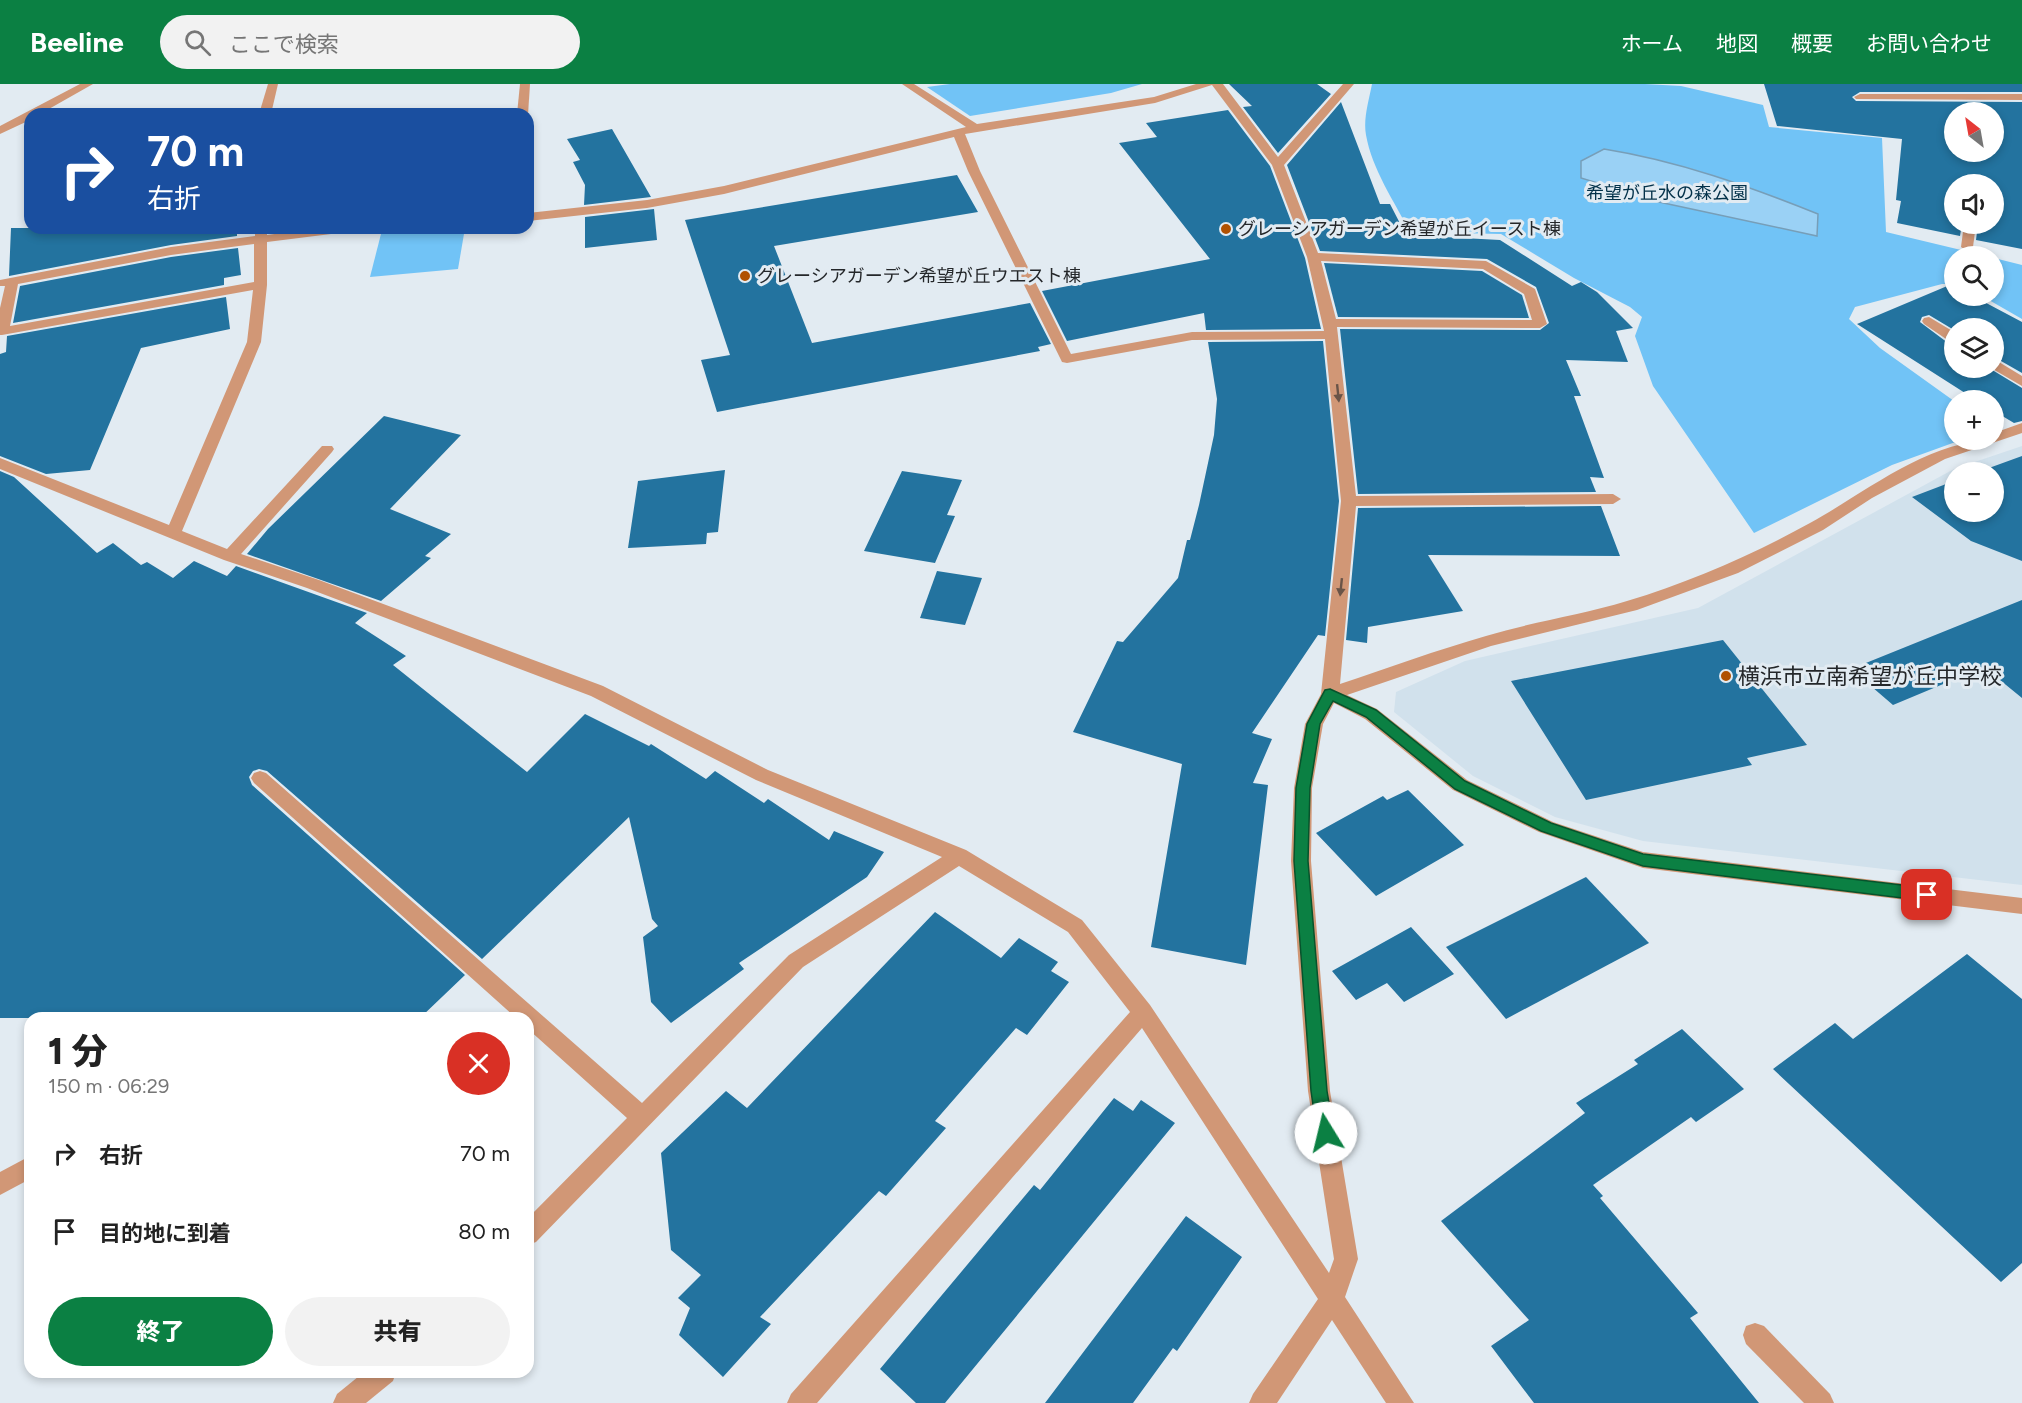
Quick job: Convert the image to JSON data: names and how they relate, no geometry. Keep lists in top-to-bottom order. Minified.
{"parks":["希望が丘水の森公園"],"places":["グレーシアガーデン希望が丘イースト棟","グレーシアガーデン希望が丘ウエスト棟","横浜市立南希望が丘中学校"],"north":"top left","page":{"header":"Beeline","search":"ここで検索","nav":["ホーム","地図","概要","お問い合わせ"],"map_buttons":["+","−"],"turn":["70 m","右折"],"heading":["1 分","150 m · 06:29"],"list":[{"name":"右折","value":"70 m"},{"name":"目的地に到着","value":"80 m"}],"buttons":["終了","共有"]}}
